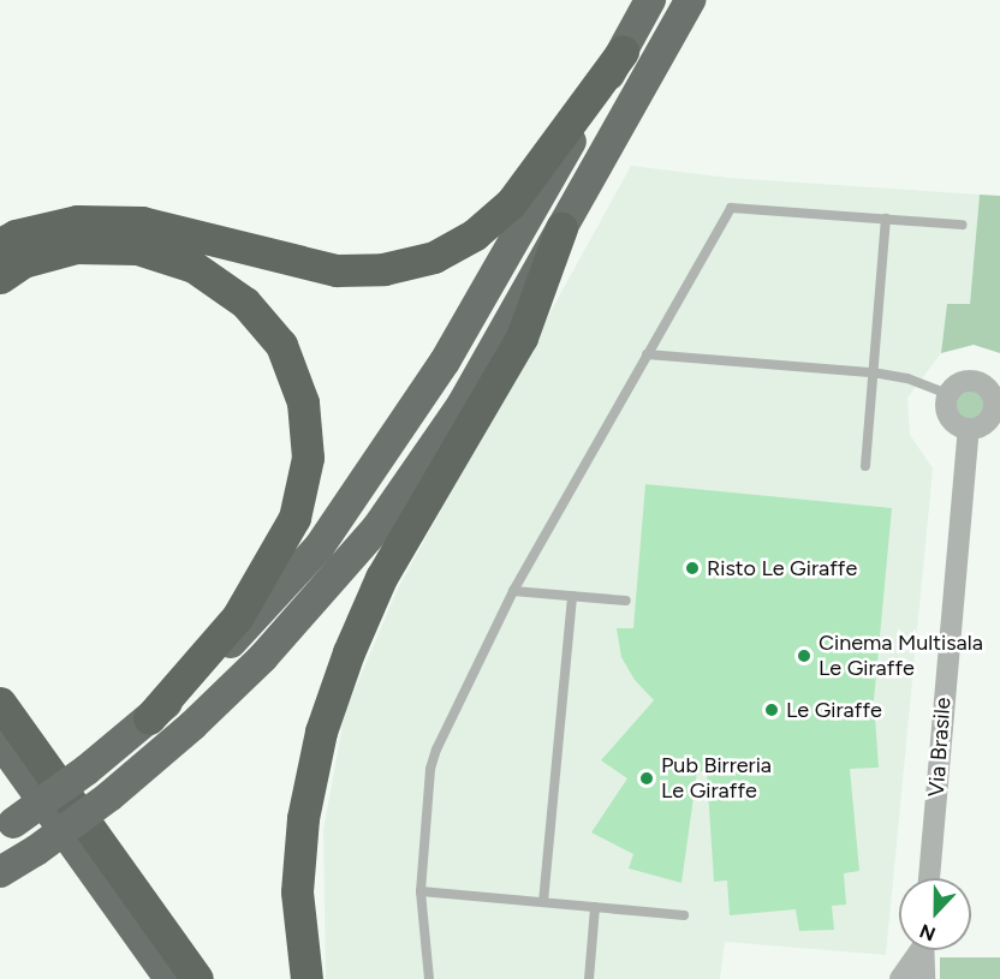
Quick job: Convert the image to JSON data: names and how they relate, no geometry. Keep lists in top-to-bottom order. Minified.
{"streets":{"street":["Via Brasile"]},"places":["Risto Le Giraffe","Cinema Multisala Le Giraffe","Le Giraffe","Pub Birreria Le Giraffe"],"north":"bottom"}
